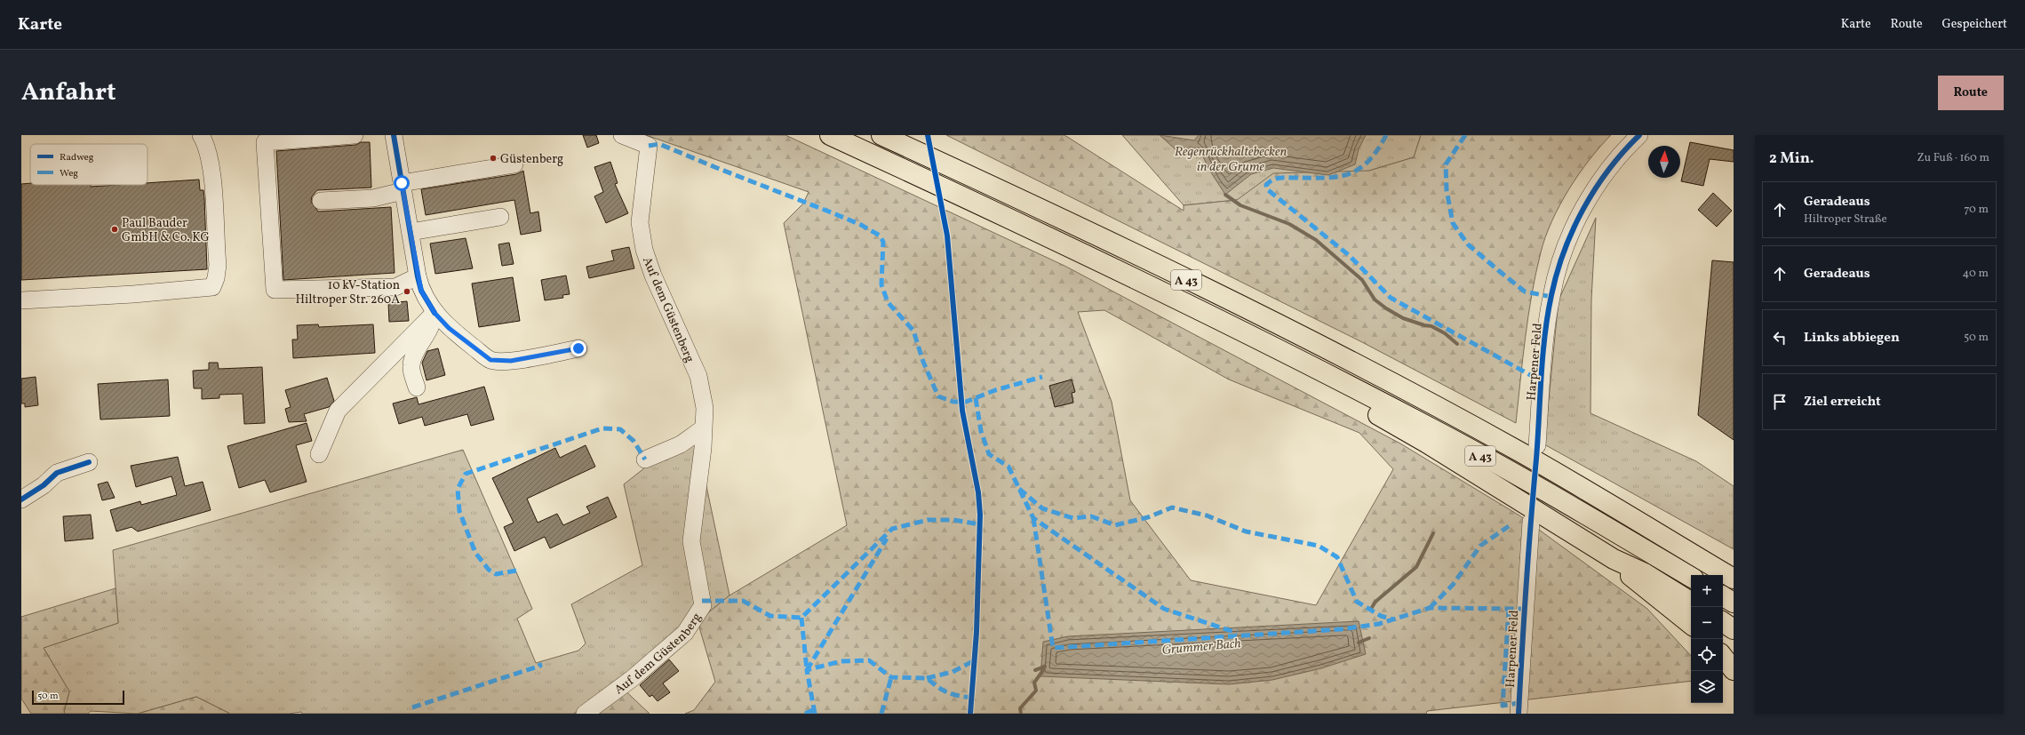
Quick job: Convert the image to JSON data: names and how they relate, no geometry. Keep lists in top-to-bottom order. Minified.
{"streets":{"highway":["A 43"],"street":["Auf dem Güstenberg","Harpener Feld"]},"water":["Regenrückhaltebecken in der Grume","Grummer Bach"],"places":["Güstenberg","Paul Bauder GmbH & Co. KG","10 kV-Station Hiltroper Str. 260A"],"legend":["Radweg","Weg"],"scale_bar":"50 m","north":"top","page":{"header":"Karte","nav":["Karte","Route","Gespeichert"],"title":"Anfahrt","buttons":"Route","heading":["2 Min.","Zu Fuß · 160 m"],"list":[["Geradeaus","Hiltroper Straße","70 m"],["Geradeaus","40 m"],["Links abbiegen","50 m"],"Ziel erreicht"],"map_buttons":["+","−"],"scale":"50 m"}}
